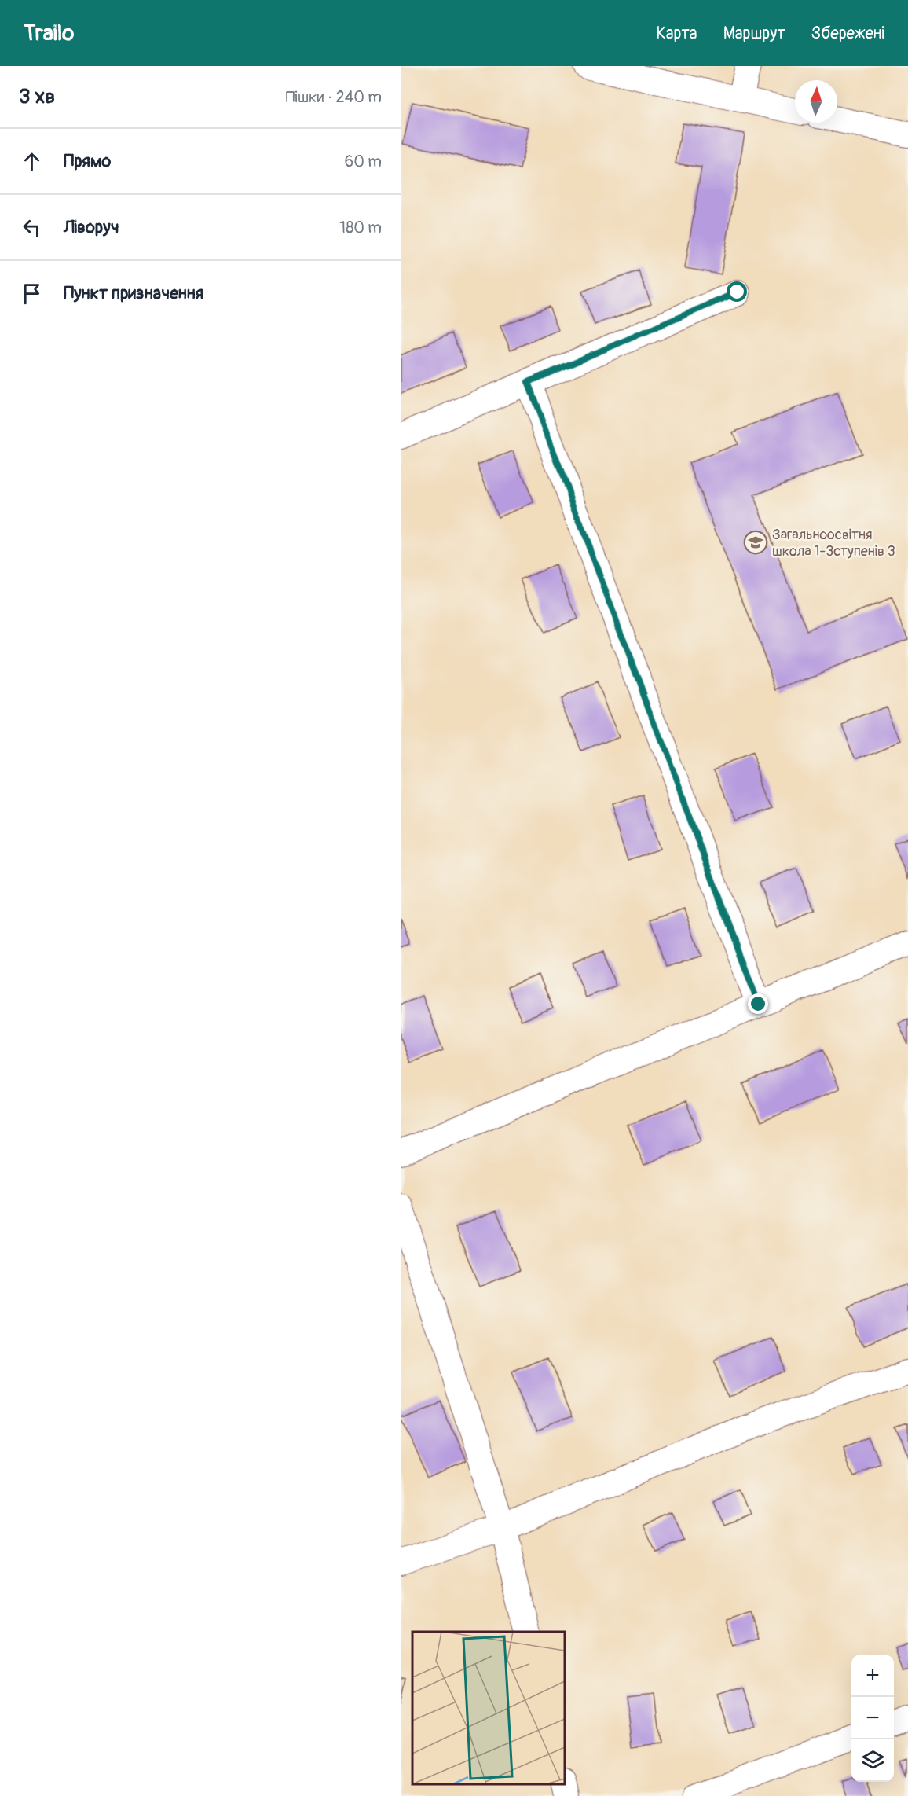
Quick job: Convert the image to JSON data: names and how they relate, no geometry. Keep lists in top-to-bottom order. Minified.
{"places":{"school or university":["Загальноосвiтня школа 1-3ступенiв 3"]},"north":"top","page":{"header":"Trailo","nav":["Карта","Маршрут","Збережені"],"heading":["3 хв","Пішки · 240 m"],"list":[["Прямо","60 m"],["Ліворуч","180 m"],"Пункт призначення"],"map_buttons":["+","−"]}}
